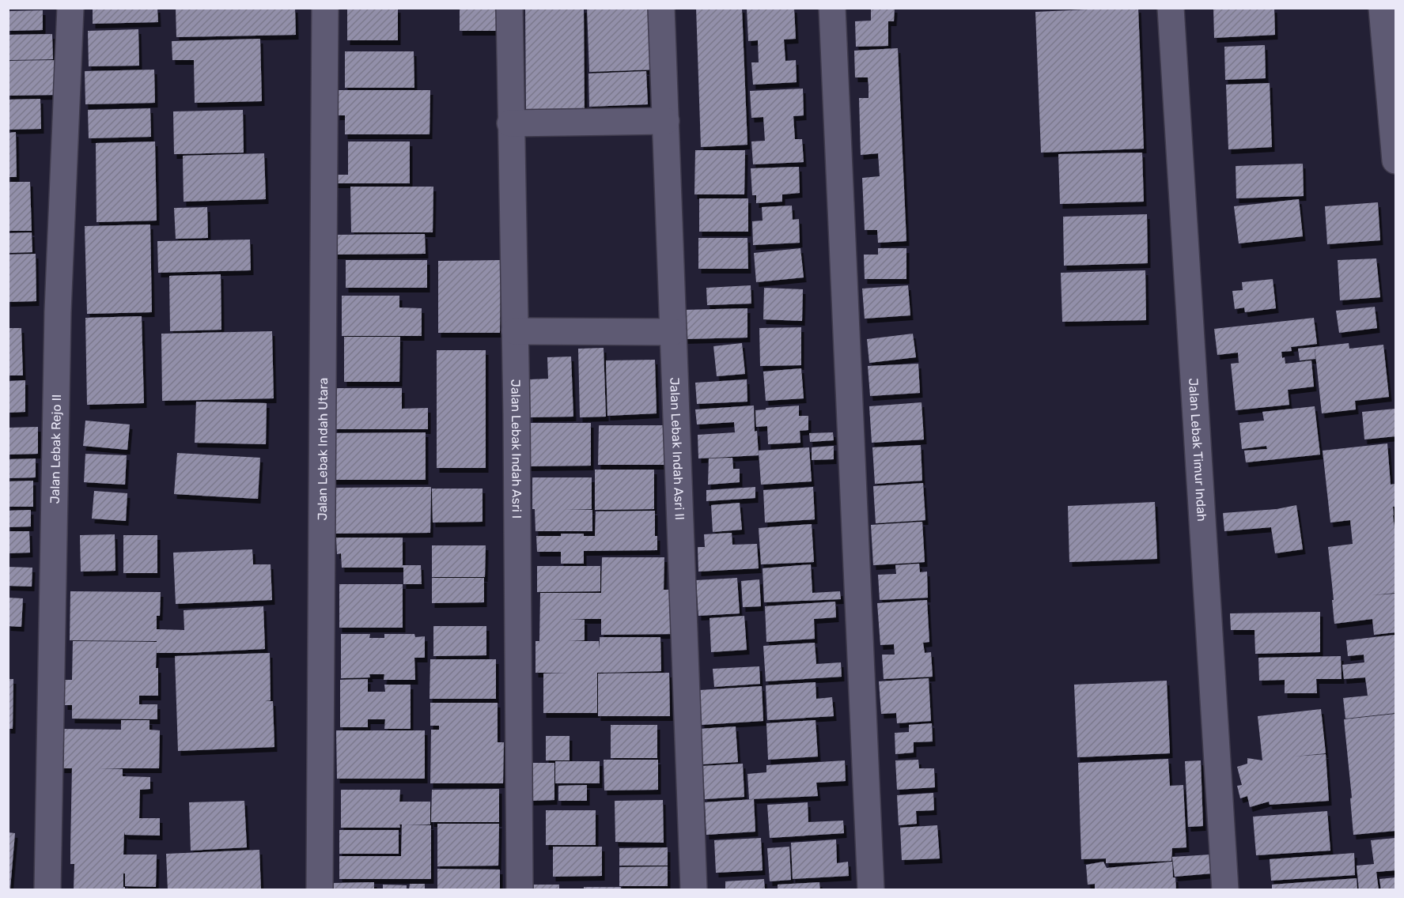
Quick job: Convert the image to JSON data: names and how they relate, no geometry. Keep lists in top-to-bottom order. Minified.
{"streets":{"street":["Jalan Lebak Rejo II","Jalan Lebak Indah Utara","Jalan Lebak Indah Asri I","Jalan Lebak Indah Asri II","Jalan Lebak Timur Indah"]}}
